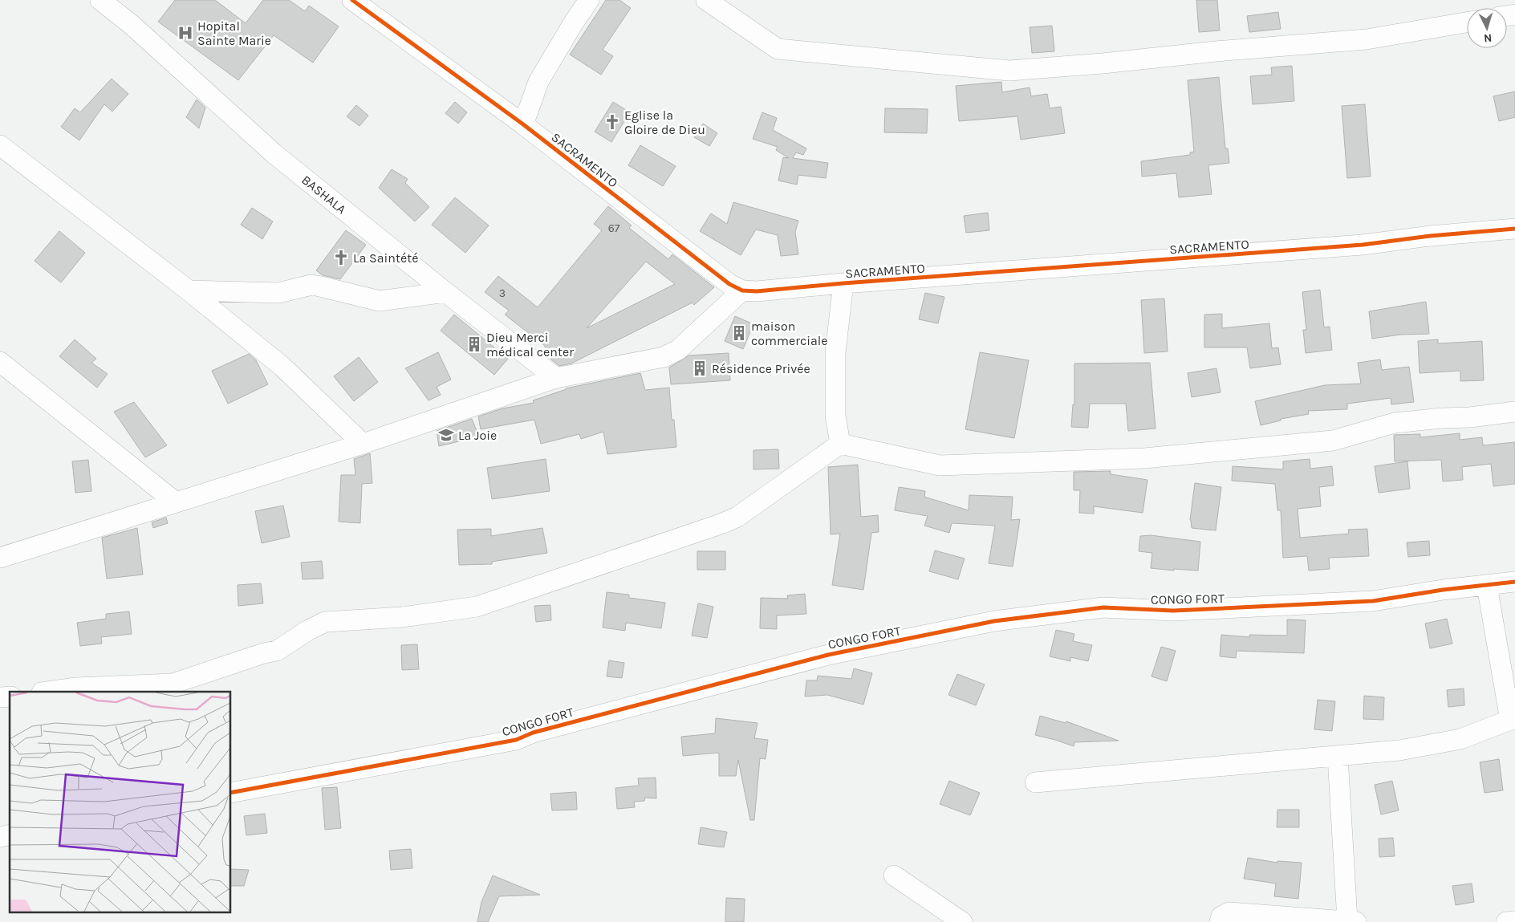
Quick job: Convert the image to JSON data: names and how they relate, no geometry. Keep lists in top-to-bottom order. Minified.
{"streets":{"street":["SACRAMENTO","BASHALA","CONGO FORT"]},"places":{"hospital":["Hopital Sainte Marie"],"church":["Eglise la Gloire de Dieu","La Saintété"],"building":["maison commerciale","Dieu Merci médical center","Résidence Privée"],"school or university":["La Joie"]},"house_numbers":["67","3"],"north":"bottom"}
